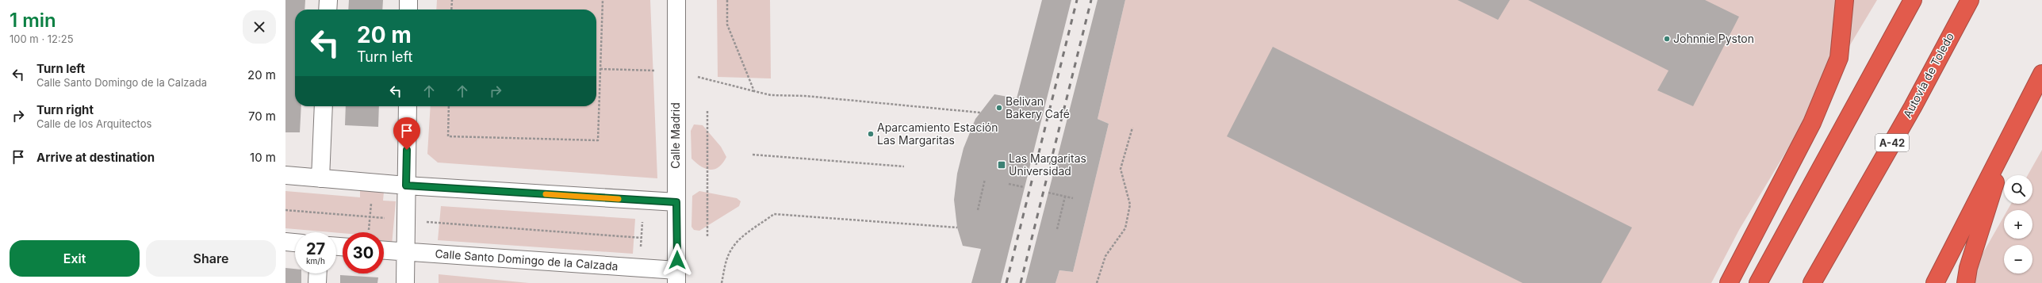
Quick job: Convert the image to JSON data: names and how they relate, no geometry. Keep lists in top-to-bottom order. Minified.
{"streets":{"highway":["Autovía de Toledo","A-42"],"street":["Calle Madrid","Calle Santo Domingo de la Calzada"]},"crossings":[["Calle Madrid","Calle Santo Domingo de la Calzada"]],"places":{"other":["Johnnie Pyston","Belivan Bakery Café","Aparcamiento Estación Las Margaritas"],"transit":["Las Margaritas Universidad"]},"page":{"heading":["1 min","100 m · 12:25"],"turn":["20 m","Turn left"],"list":[{"name":"Turn left","note":"Calle Santo Domingo de la Calzada","value":"20 m"},{"name":"Turn right","note":"Calle de los Arquitectos","value":"70 m"},{"name":"Arrive at destination","value":"10 m"}],"map_buttons":["+","−"],"speed":"27 km/h","limit":"30","buttons":["Exit","Share"]}}
